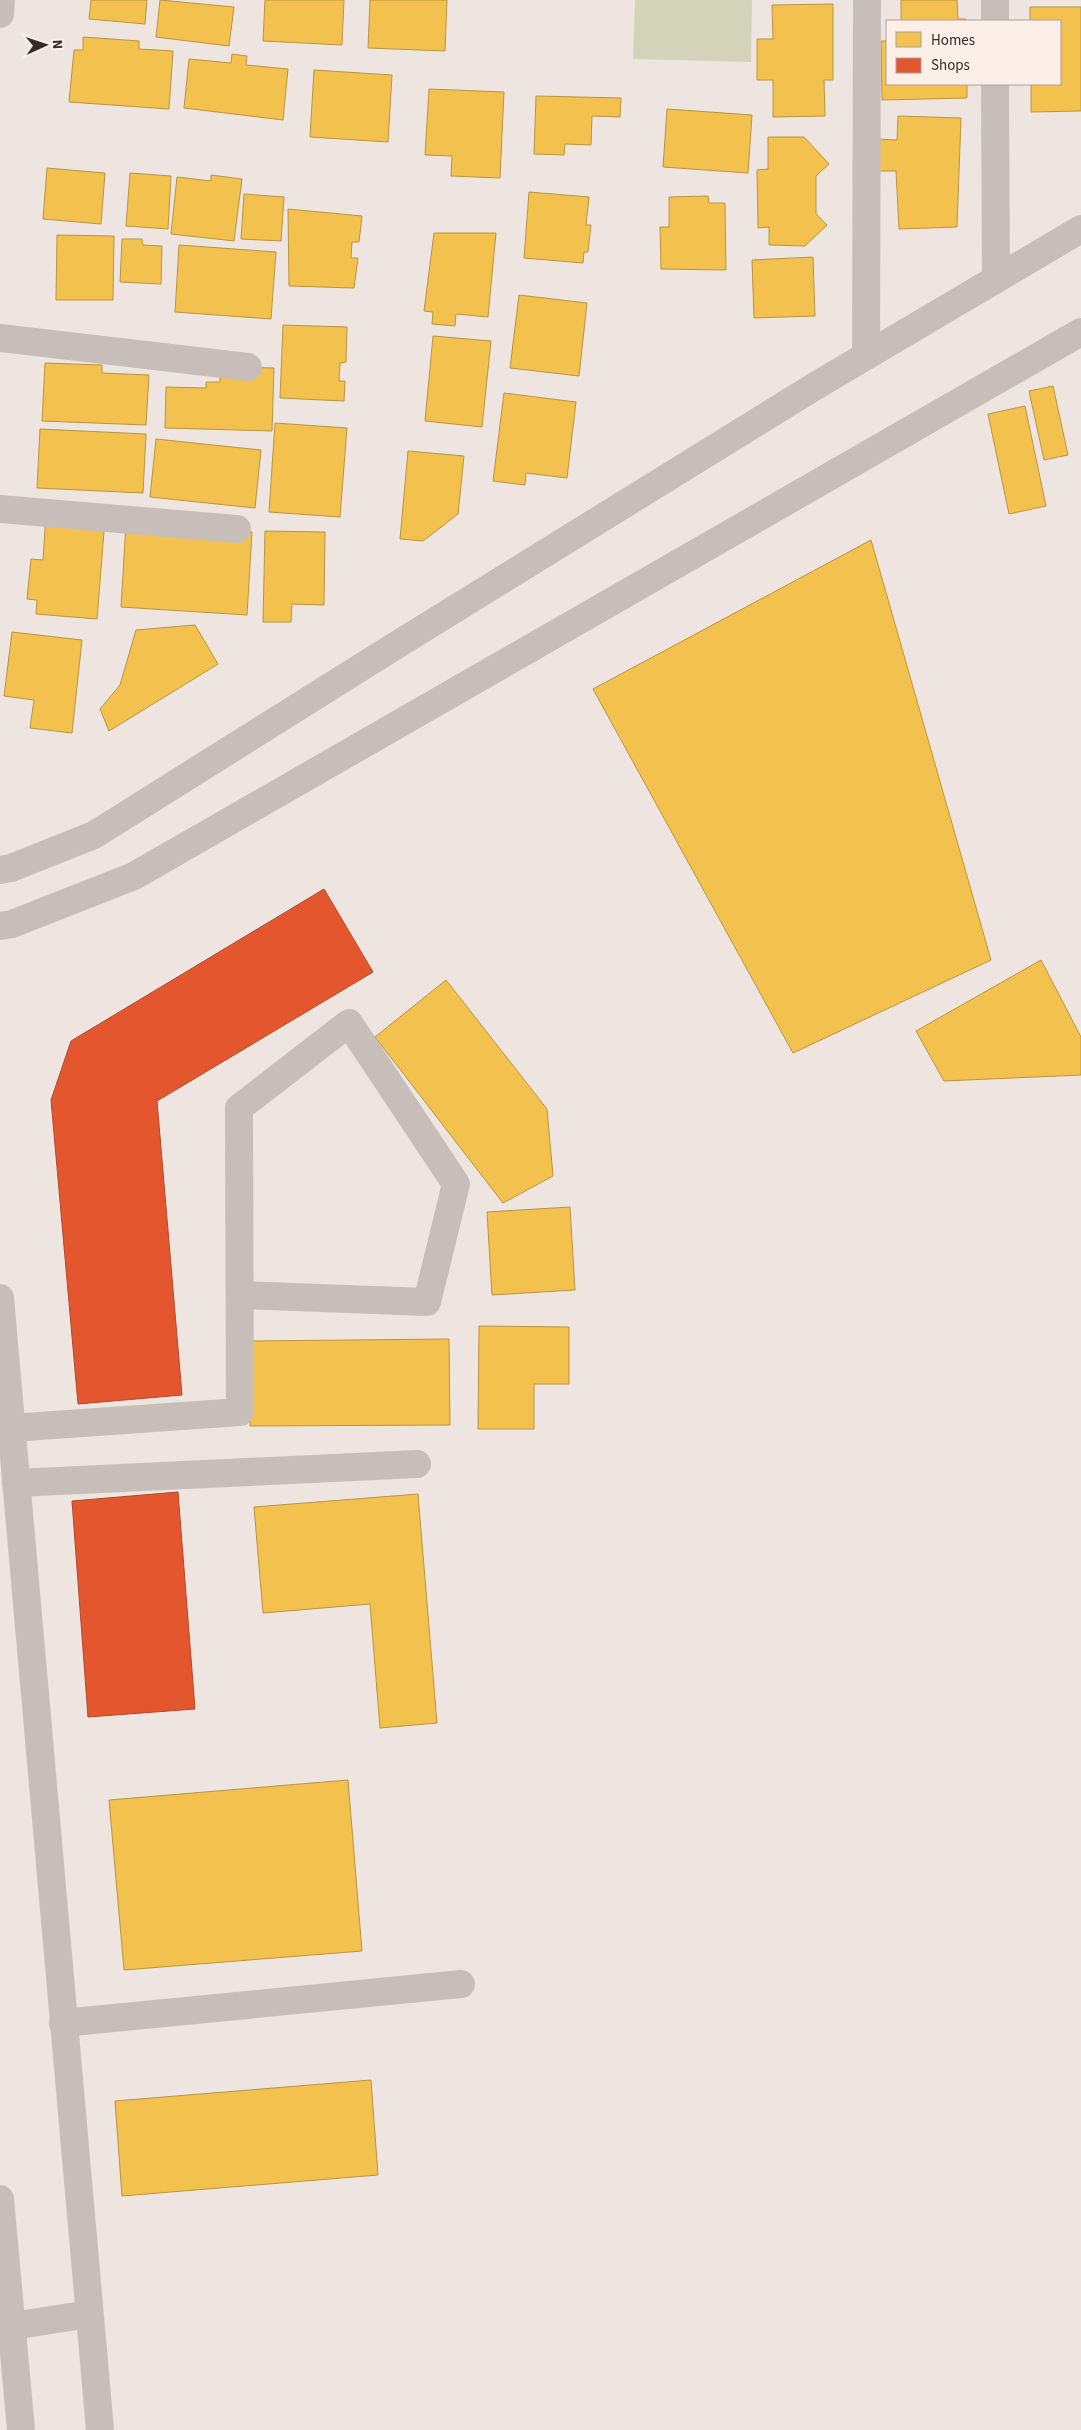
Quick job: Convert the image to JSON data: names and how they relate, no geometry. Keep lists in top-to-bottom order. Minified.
{"legend":["Homes","Shops"],"north":"right"}
